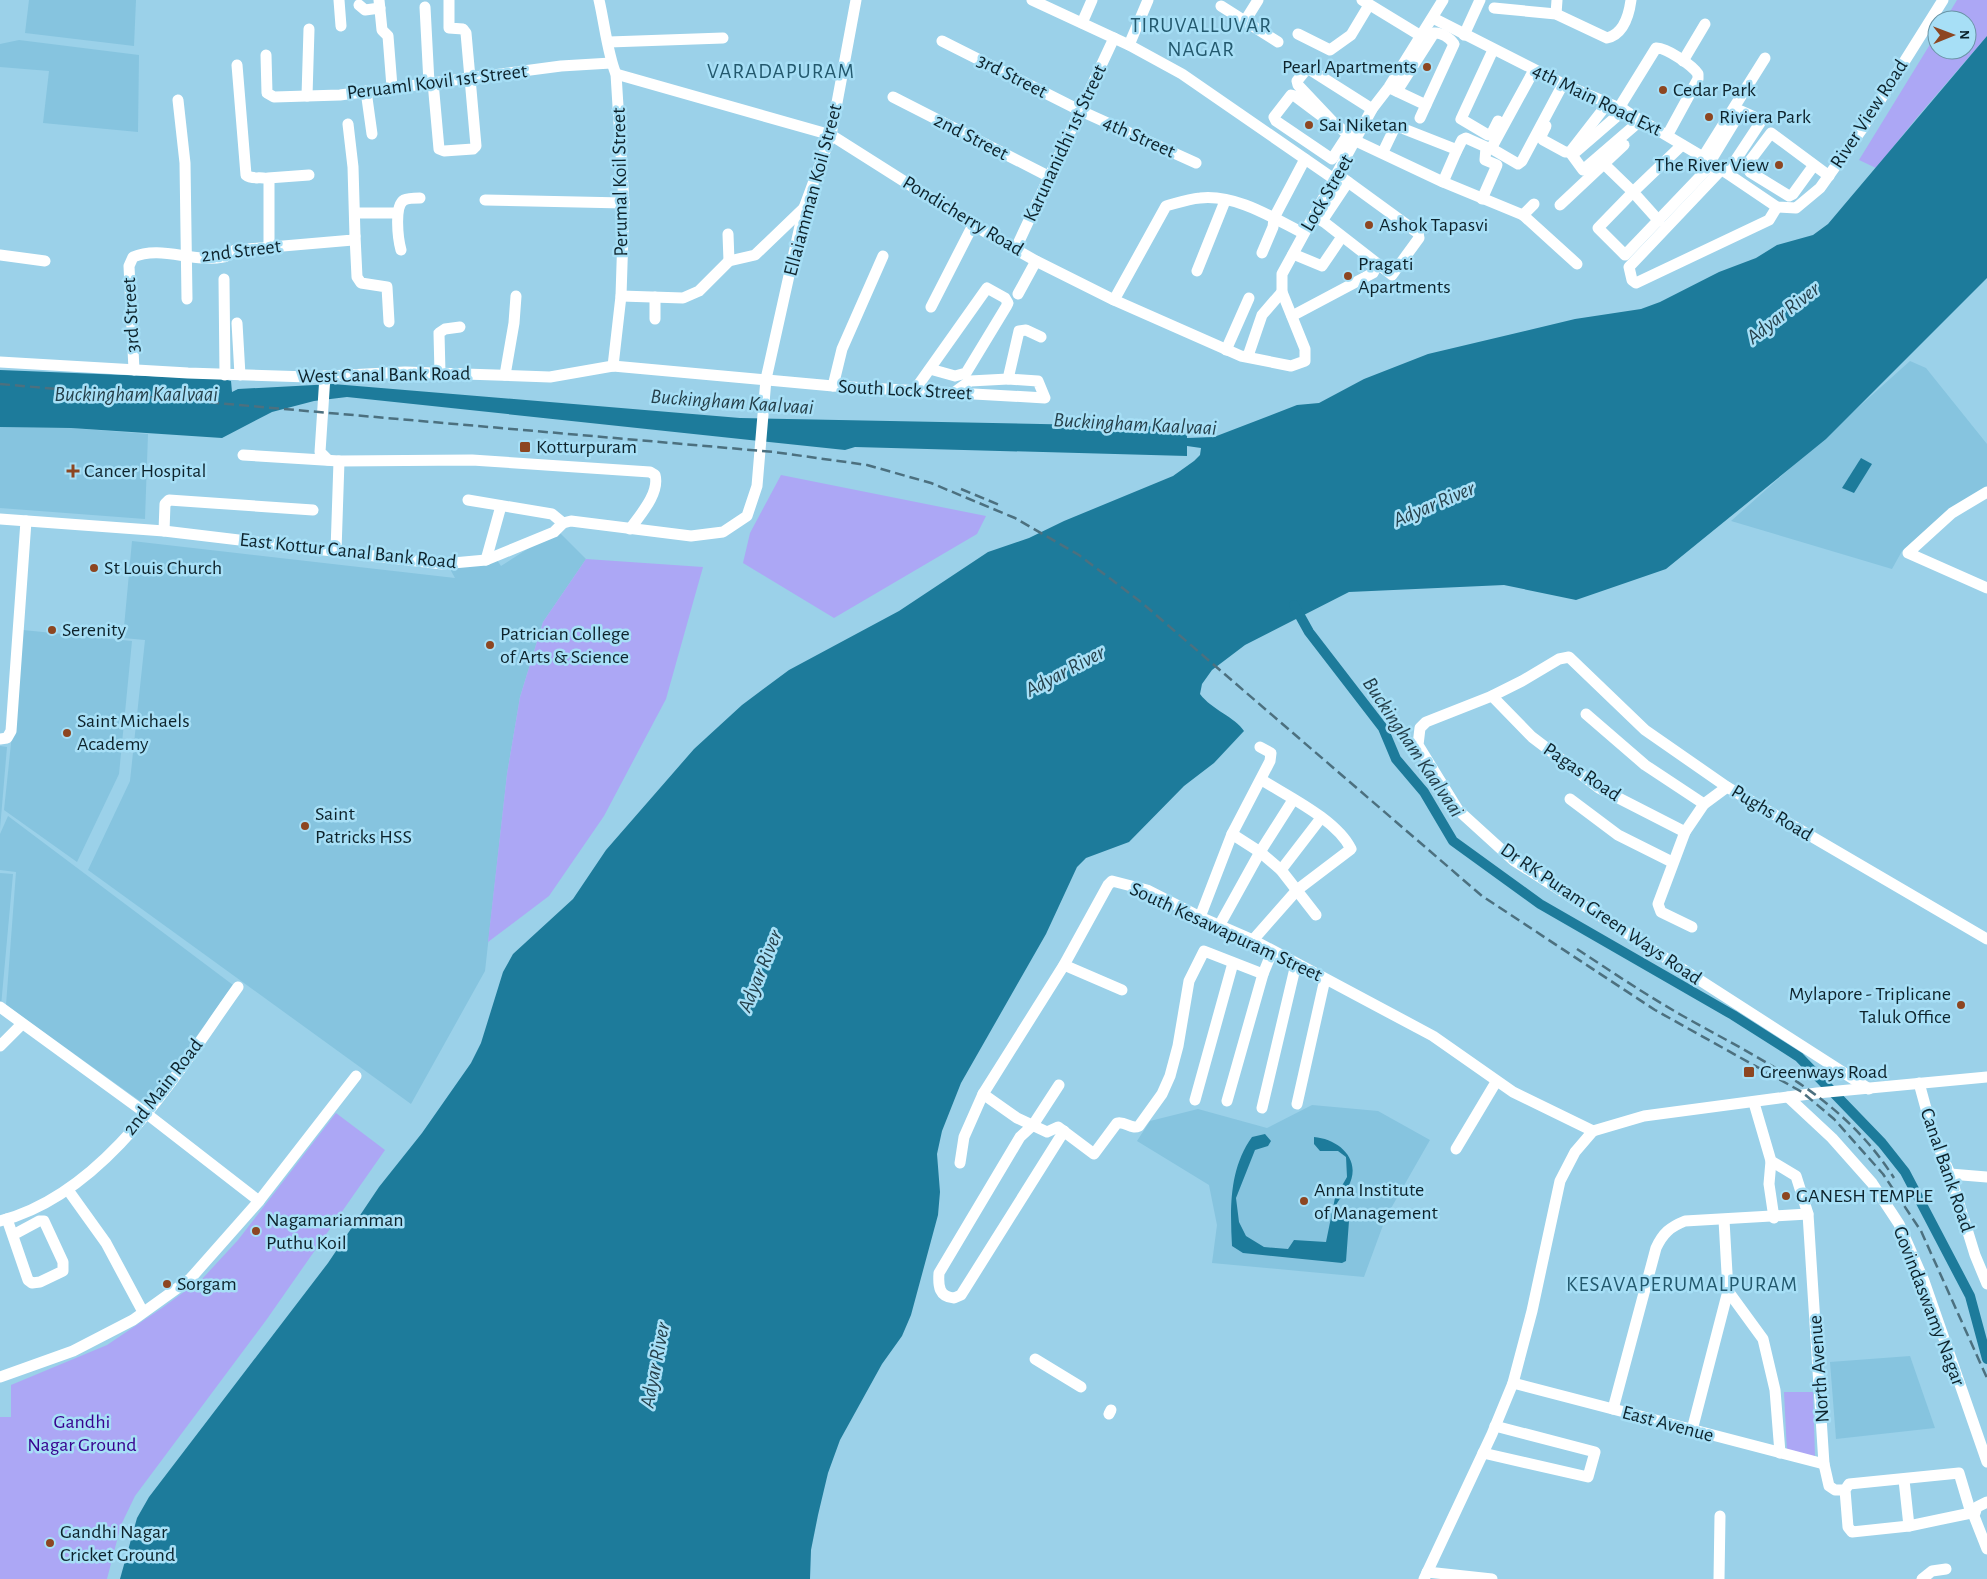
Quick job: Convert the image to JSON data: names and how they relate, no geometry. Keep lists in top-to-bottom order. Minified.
{"streets":{"street":["3rd Street","Peruaml Kovil 1st Street","4th Main Road Ext","River View Road","2nd Street","4th Street","Karunanidhi 1st Street","Perumal Koil Street","Ellaiamman Koil Street","Lock Street","Pondicherry Road","West Canal Bank Road","South Lock Street","East Kottur Canal Bank Road","Pagas Road","Pughs Road","Dr RK Puram Green Ways Road","South Kesawapuram Street","2nd Main Road","Canal Bank Road","Govindaswamy Nagar","North Avenue","East Avenue"]},"crossings":[["3rd Street","2nd Street"],["3rd Street","4th Street"],["3rd Street","Karunanidhi 1st Street"],["3rd Street","West Canal Bank Road"],["Peruaml Kovil 1st Street","Perumal Koil Street"],["4th Main Road Ext","River View Road"],["4th Main Road Ext","Lock Street"],["2nd Street","Karunanidhi 1st Street"],["4th Street","Karunanidhi 1st Street"],["Karunanidhi 1st Street","Pondicherry Road"],["Perumal Koil Street","Pondicherry Road"],["Perumal Koil Street","West Canal Bank Road"],["Ellaiamman Koil Street","Pondicherry Road"],["Ellaiamman Koil Street","West Canal Bank Road"],["Ellaiamman Koil Street","South Lock Street"],["Ellaiamman Koil Street","East Kottur Canal Bank Road"],["West Canal Bank Road","South Lock Street"],["West Canal Bank Road","East Kottur Canal Bank Road"],["South Lock Street","East Kottur Canal Bank Road"],["Pagas Road","Dr RK Puram Green Ways Road"],["Pughs Road","Dr RK Puram Green Ways Road"],["North Avenue","East Avenue"]],"districts":["TIRUVALLUVAR NAGAR","VARADAPURAM","KESAVAPERUMALPURAM"],"water":["Adyar River","Buckingham Kaalvaai"],"parks":["Gandhi Nagar Ground"],"places":{"other":["Pearl Apartments","Cedar Park","Riviera Park","Sai Niketan","The River View","Ashok Tapasvi","Pragati Apartments","St Louis Church","Serenity","Patrician College of Arts & Science","Saint Michaels Academy","Saint Patricks HSS","Mylapore - Triplicane Taluk Office","GANESH TEMPLE","Anna Institute of Management","Nagamariamman Puthu Koil","Sorgam","Gandhi Nagar Cricket Ground"],"transit":["Kotturpuram","Greenways Road"],"health":["Cancer Hospital"]},"north":"right"}
